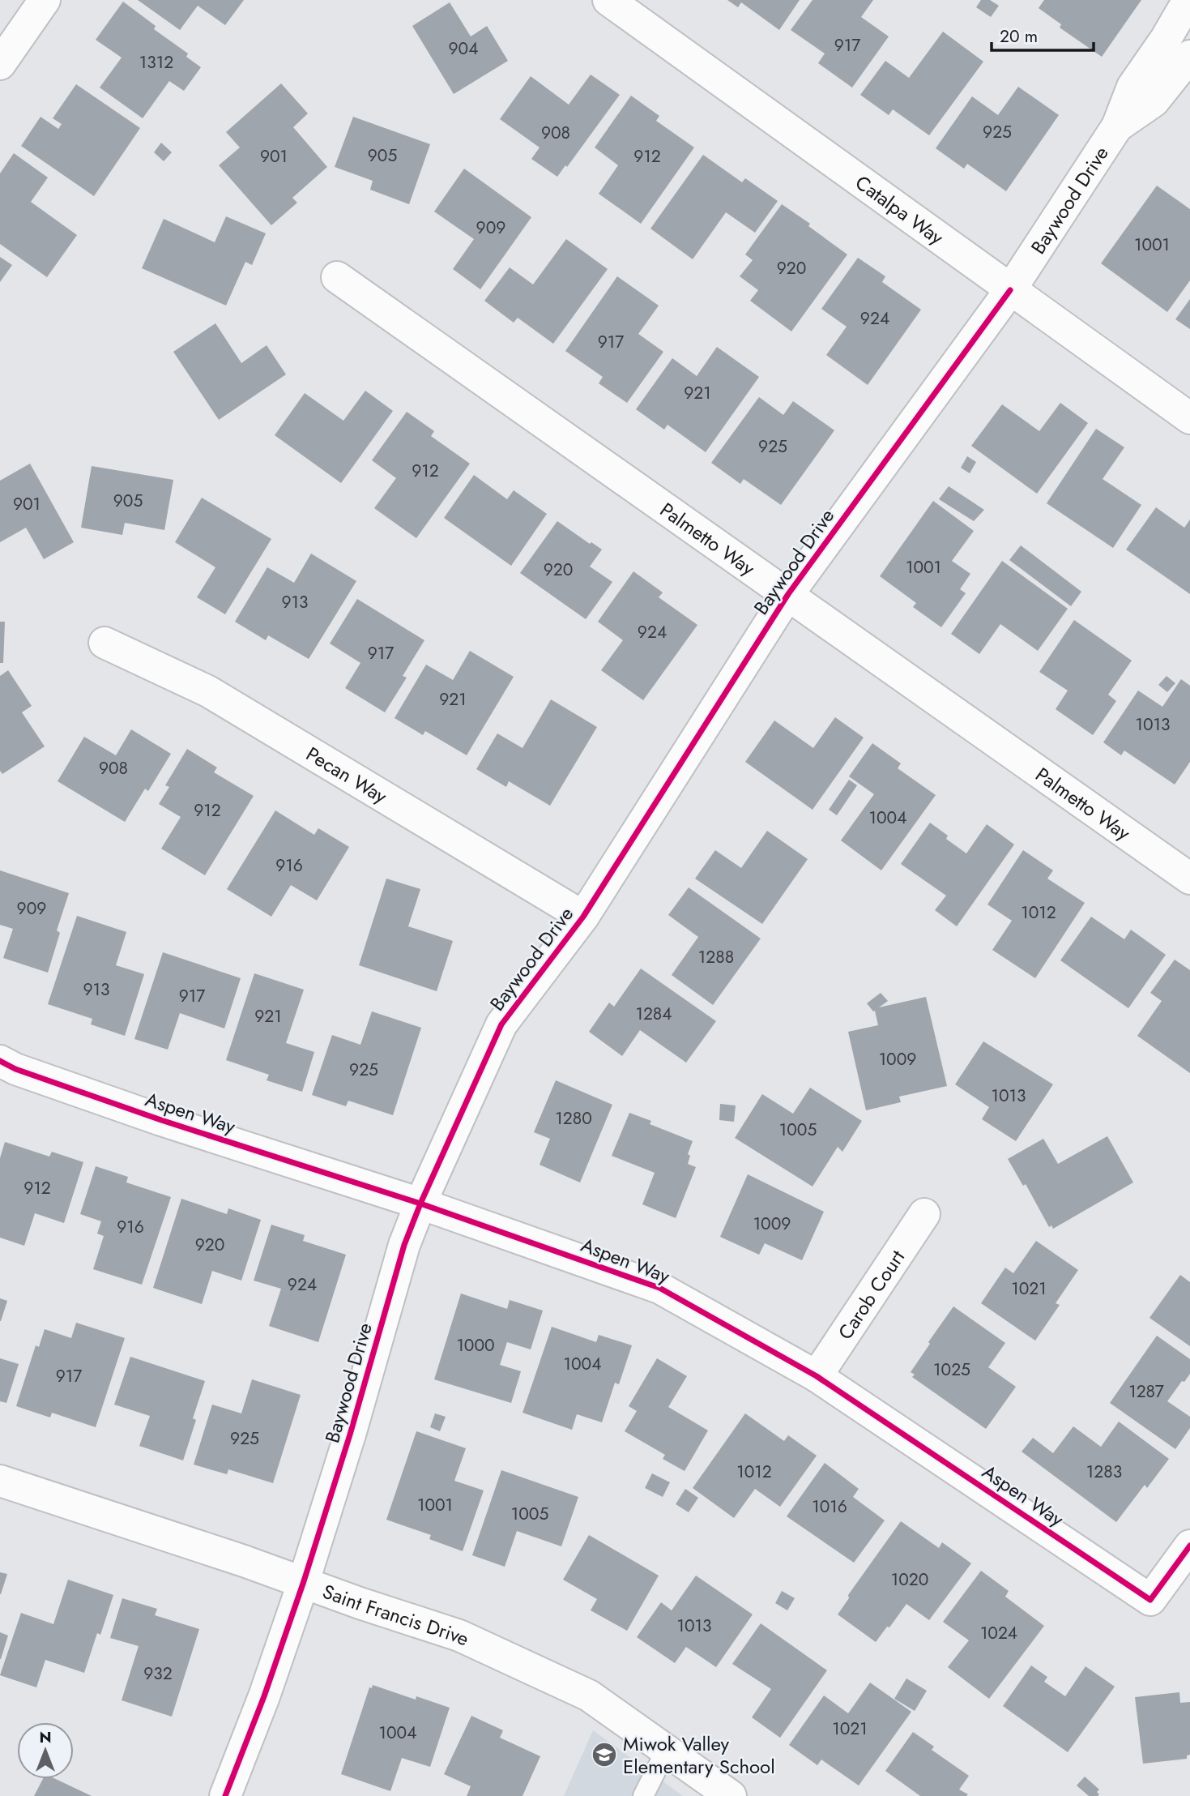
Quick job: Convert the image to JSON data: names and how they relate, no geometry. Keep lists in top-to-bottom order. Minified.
{"streets":{"street":["Baywood Drive","Catalpa Way","Palmetto Way","Pecan Way","Aspen Way","Carob Court","Saint Francis Drive"]},"crossings":[["Baywood Drive","Catalpa Way"],["Baywood Drive","Palmetto Way"],["Baywood Drive","Pecan Way"],["Baywood Drive","Aspen Way"],["Baywood Drive","Saint Francis Drive"],["Aspen Way","Carob Court"]],"places":{"school or university":["Miwok Valley Elementary School"]},"house_numbers":["917","904","1312","925","908","905","901","912","909","1001","920","924","917","921","925","912","905","901","1001","920","913","924","917","921","1013","908","912","1004","916","909","1012","1288","913","917","1284","921","1009","925","1013","1280","1005","912","1009","916","920","924","1021","1000","1004","1025","917","1287","925","1012","1283","1001","1016","1005","1020","1013","1024","932","1021","1004"],"scale_bar":"20 m","north":"top"}
